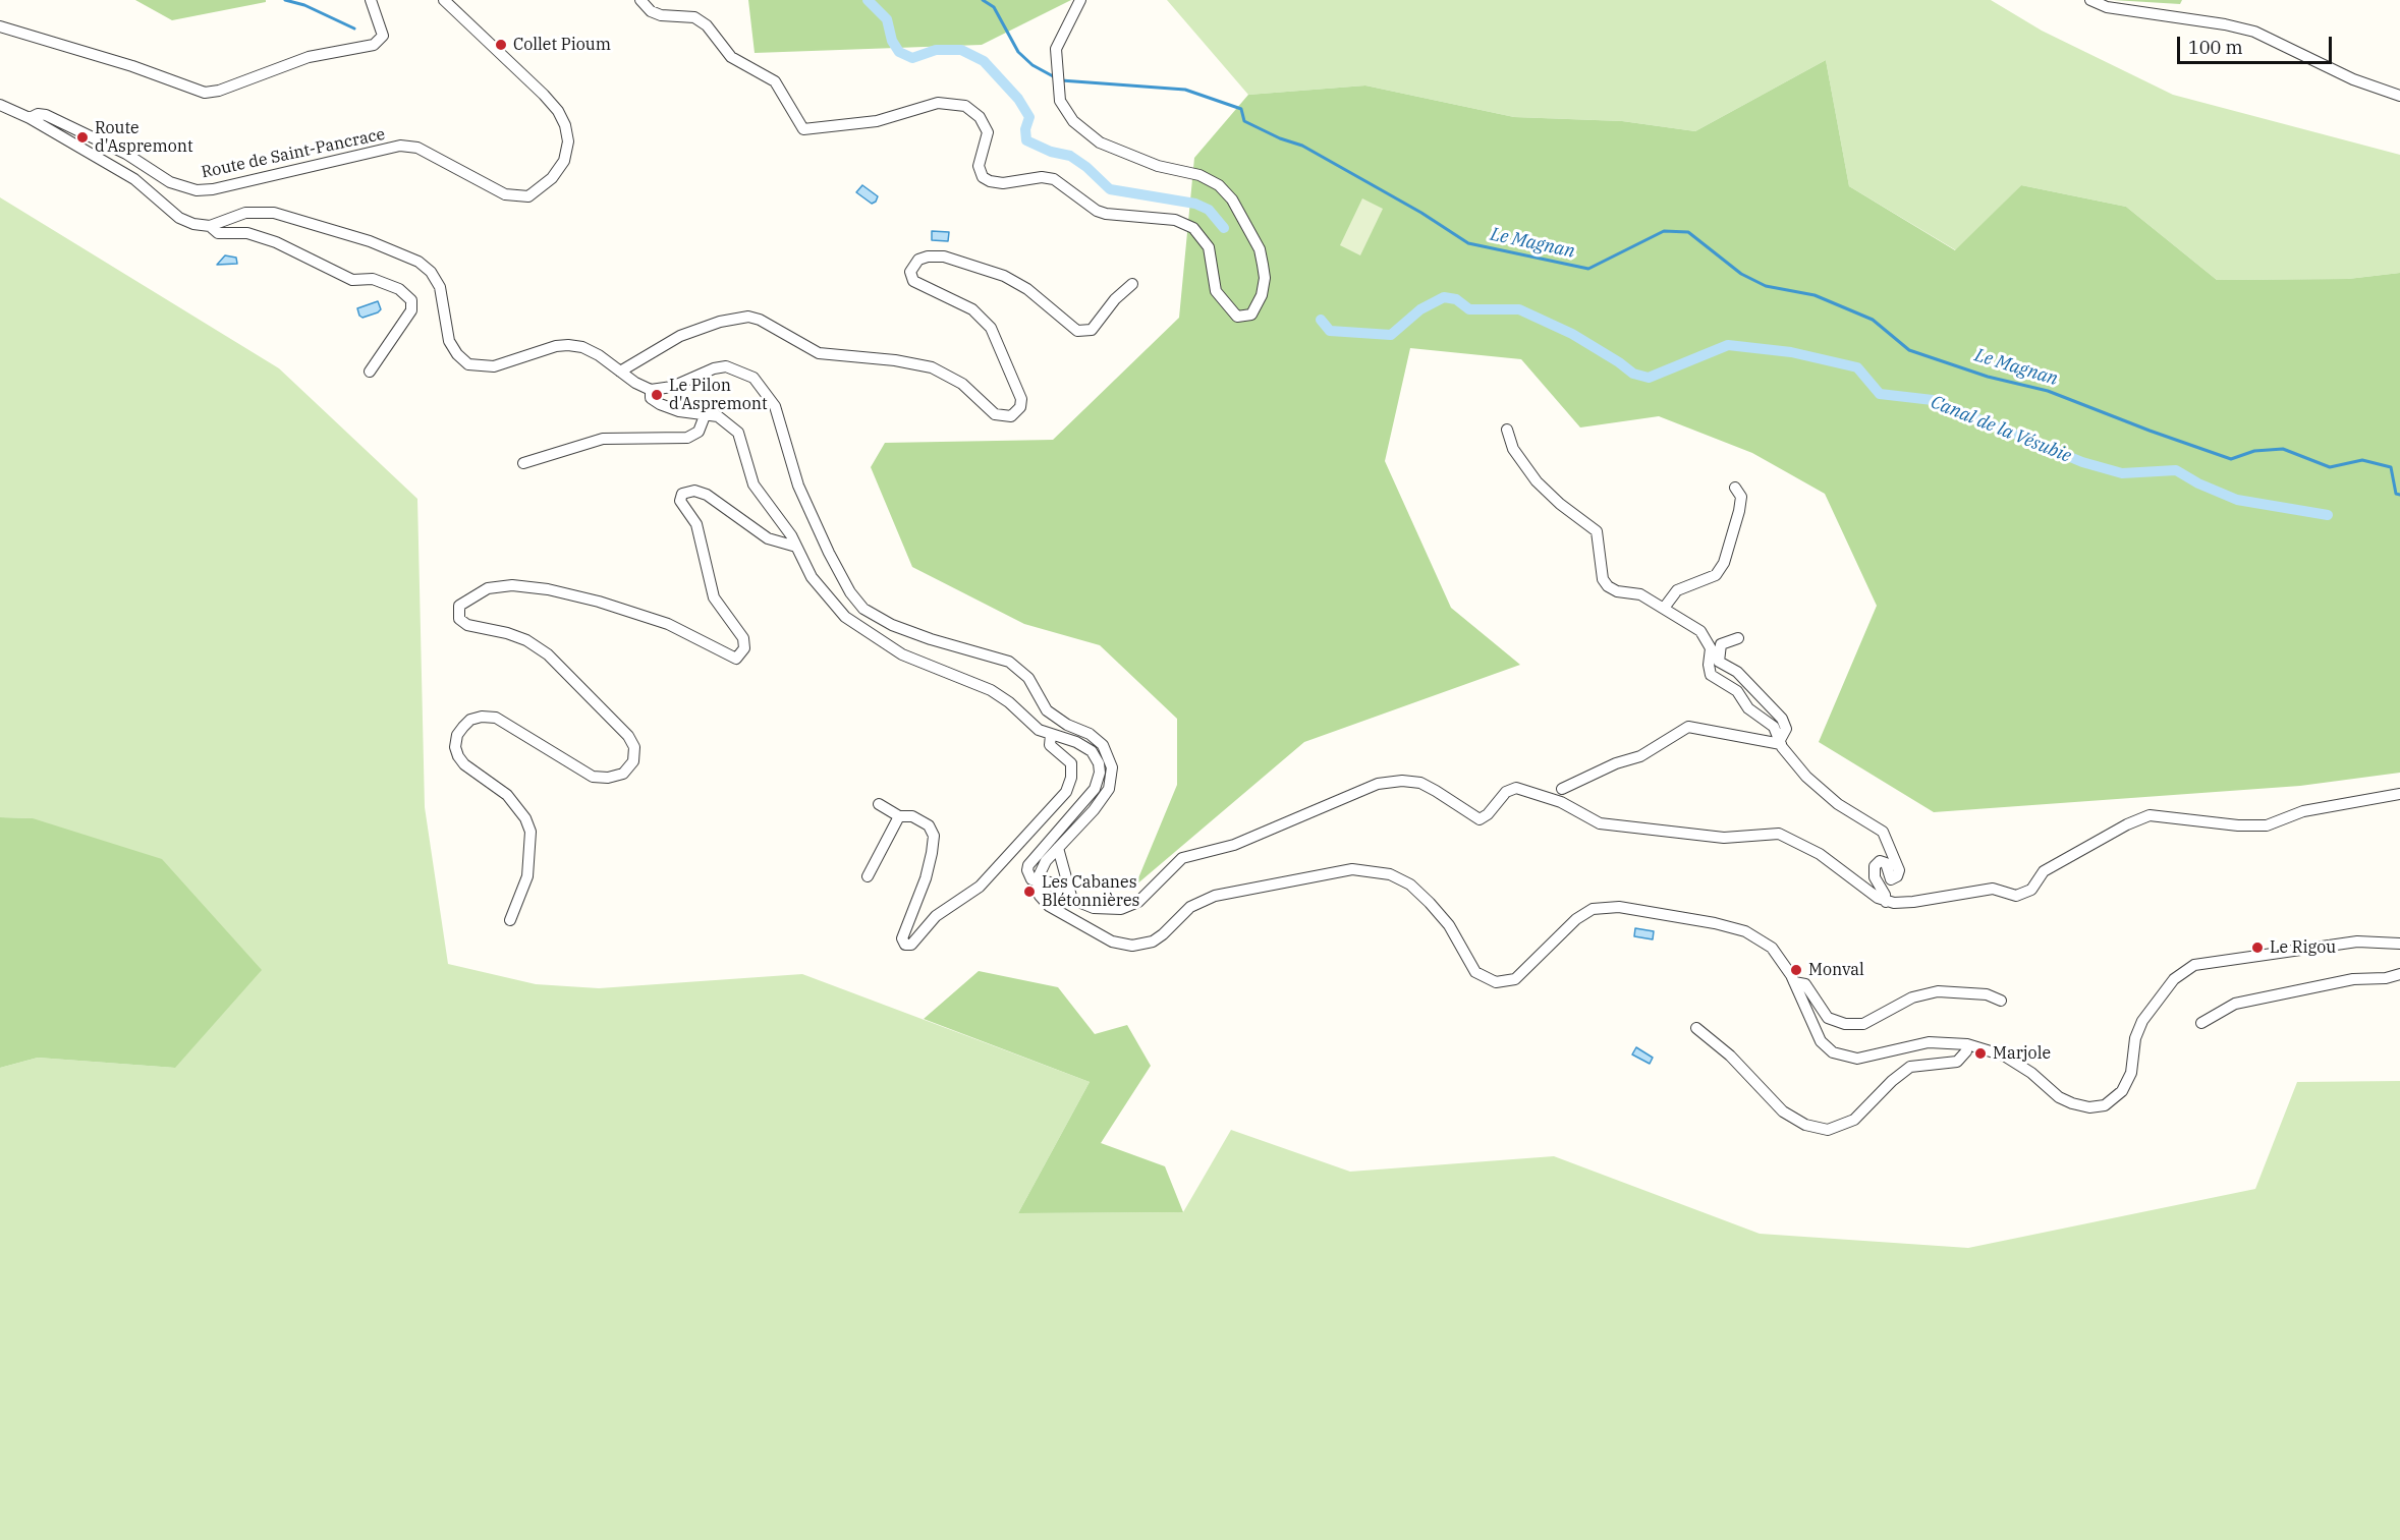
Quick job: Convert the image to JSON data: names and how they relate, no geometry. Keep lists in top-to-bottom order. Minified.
{"streets":{"street":["Route de Saint-Pancrace"]},"water":["Le Magnan","Canal de la Vésubie"],"places":["Collet Pioum","Route d'Aspremont","Le Pilon d'Aspremont","Les Cabanes Blétonnières","Le Rigou","Monval","Marjole"],"scale_bar":"100 m"}
